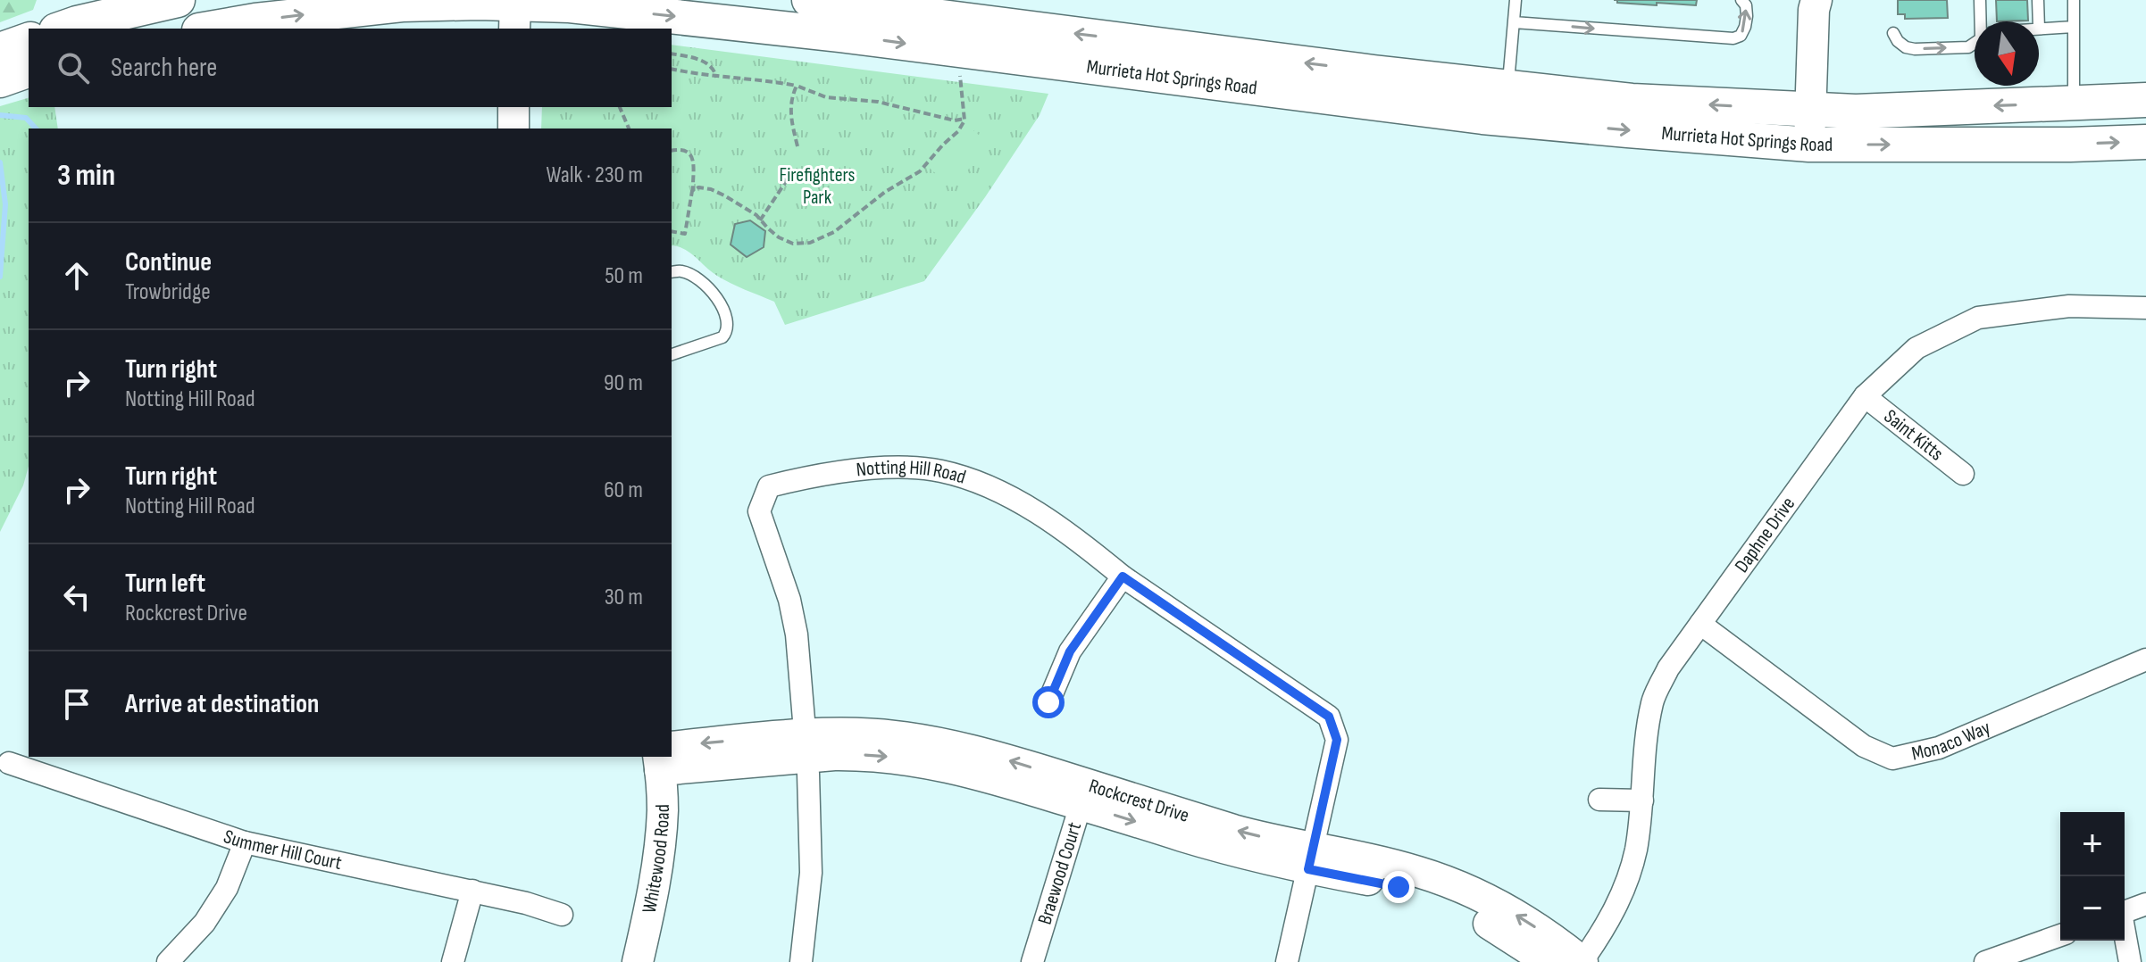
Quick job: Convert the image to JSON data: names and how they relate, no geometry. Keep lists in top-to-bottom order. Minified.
{"streets":{"main road":["Murrieta Hot Springs Road"],"street":["Saint Kitts","Notting Hill Road","Daphne Drive","Monaco Way","Rockcrest Drive","Summer Hill Court","Whitewood Road","Braewood Court"]},"crossings":[["Saint Kitts","Daphne Drive"],["Notting Hill Road","Rockcrest Drive"],["Daphne Drive","Monaco Way"],["Daphne Drive","Rockcrest Drive"],["Rockcrest Drive","Whitewood Road"],["Rockcrest Drive","Braewood Court"]],"parks":["Firefighters Park"],"north":"bottom","page":{"search":"Search here","heading":["3 min","Walk · 230 m"],"list":[["Continue","Trowbridge","50 m"],["Turn right","Notting Hill Road","90 m"],["Turn right","Notting Hill Road","60 m"],["Turn left","Rockcrest Drive","30 m"],"Arrive at destination"],"map_buttons":["+","−"]}}
